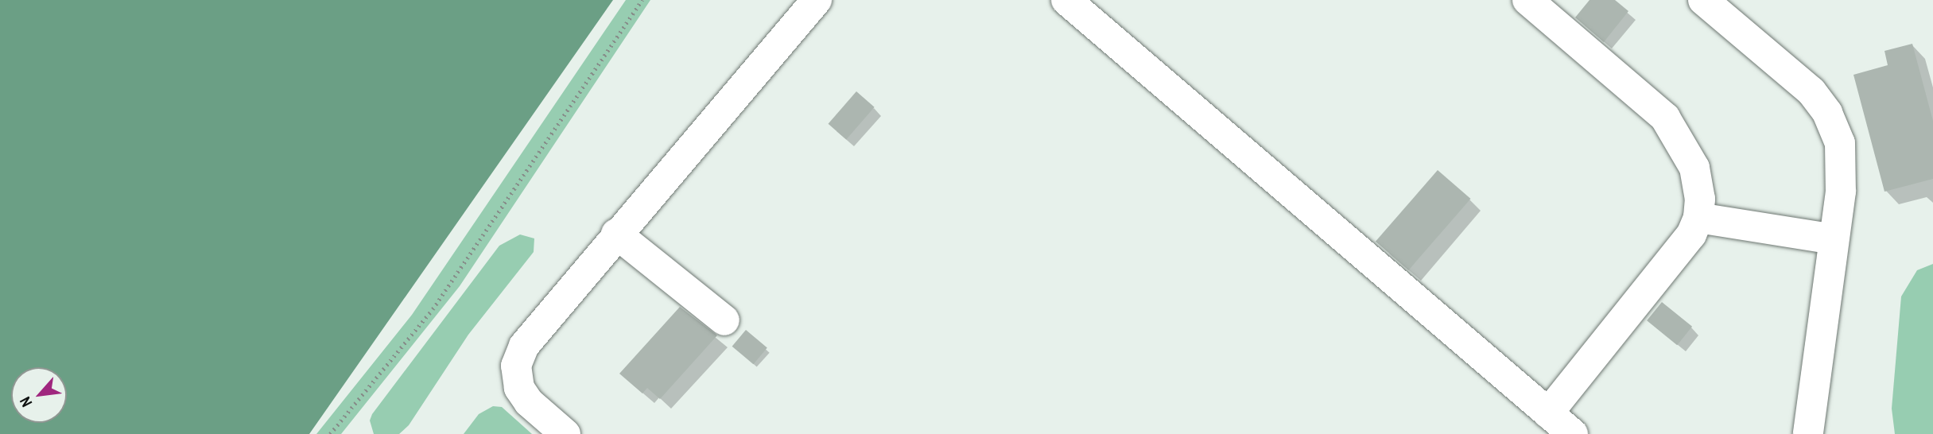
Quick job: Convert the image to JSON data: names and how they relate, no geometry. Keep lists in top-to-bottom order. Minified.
{"north":"bottom left"}
